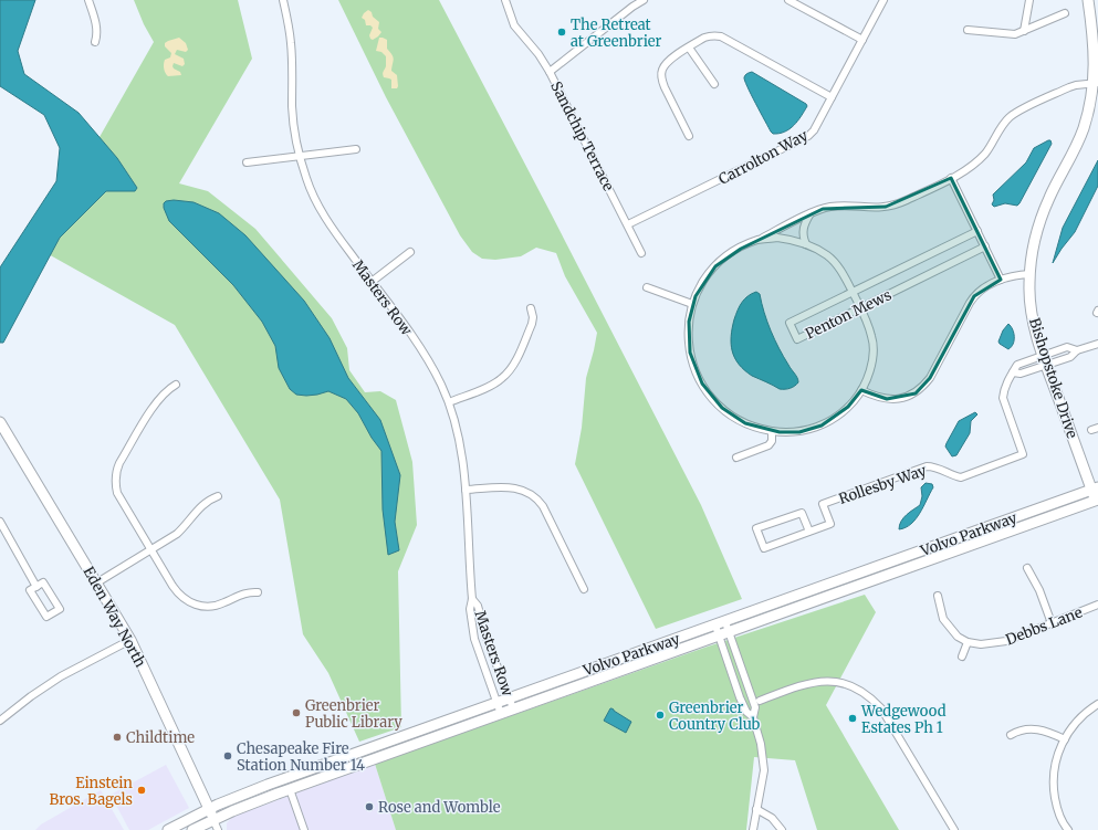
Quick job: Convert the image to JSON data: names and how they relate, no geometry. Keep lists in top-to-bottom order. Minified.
{"streets":{"main road":["Bishopstoke Drive","Volvo Parkway","Eden Way North"],"street":["Sandchip Terrace","Carrolton Way","Masters Row","Penton Mews","Rollesby Way","Debbs Lane"]},"crossings":[["Sandchip Terrace","Carrolton Way"],["Masters Row","Volvo Parkway"],["Bishopstoke Drive","Rollesby Way"],["Bishopstoke Drive","Volvo Parkway"],["Volvo Parkway","Eden Way North"]],"places":["The Retreat at Greenbrier","Greenbrier Public Library","Greenbrier Country Club","Wedgewood Estates Ph 1","Childtime","Chesapeake Fire Station Number 14","Einstein Bros. Bagels","Rose and Womble"]}
